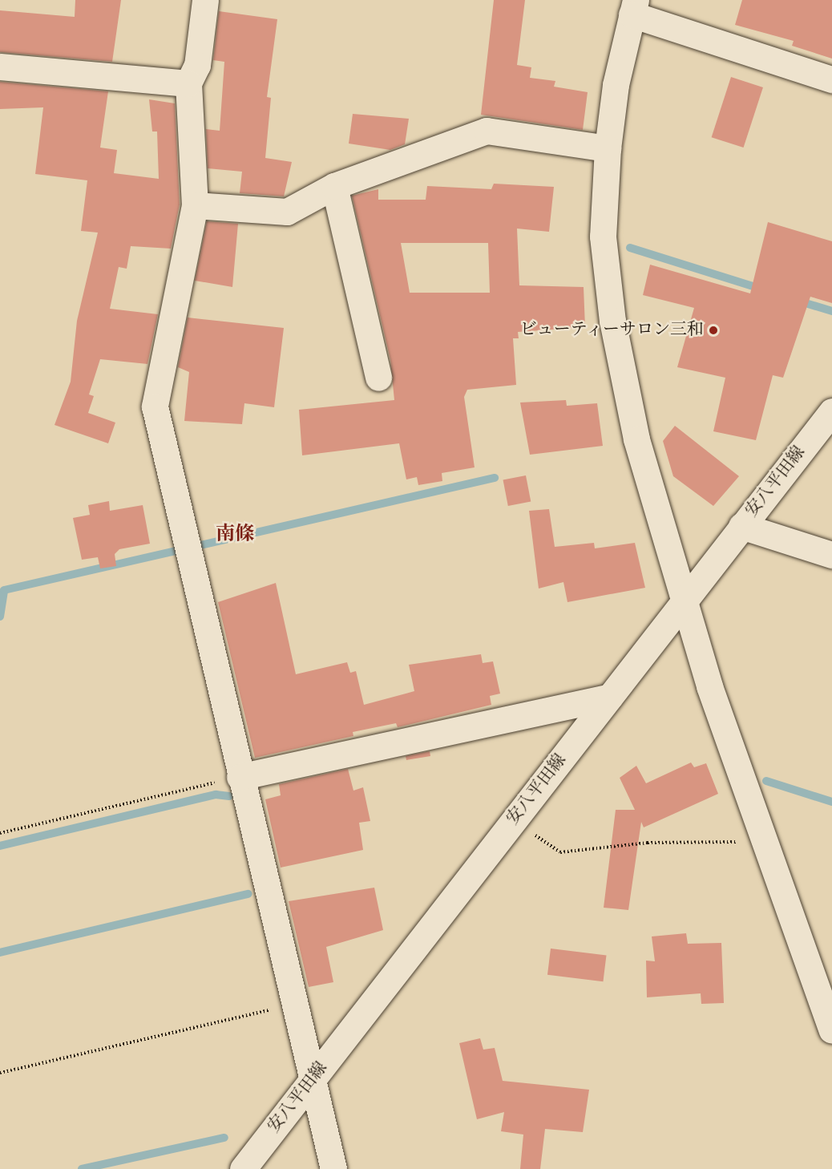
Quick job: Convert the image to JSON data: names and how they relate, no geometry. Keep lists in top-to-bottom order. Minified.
{"streets":{"street":["安八平田線"]},"districts":["南條"],"places":["ビューティーサロン三和"]}
